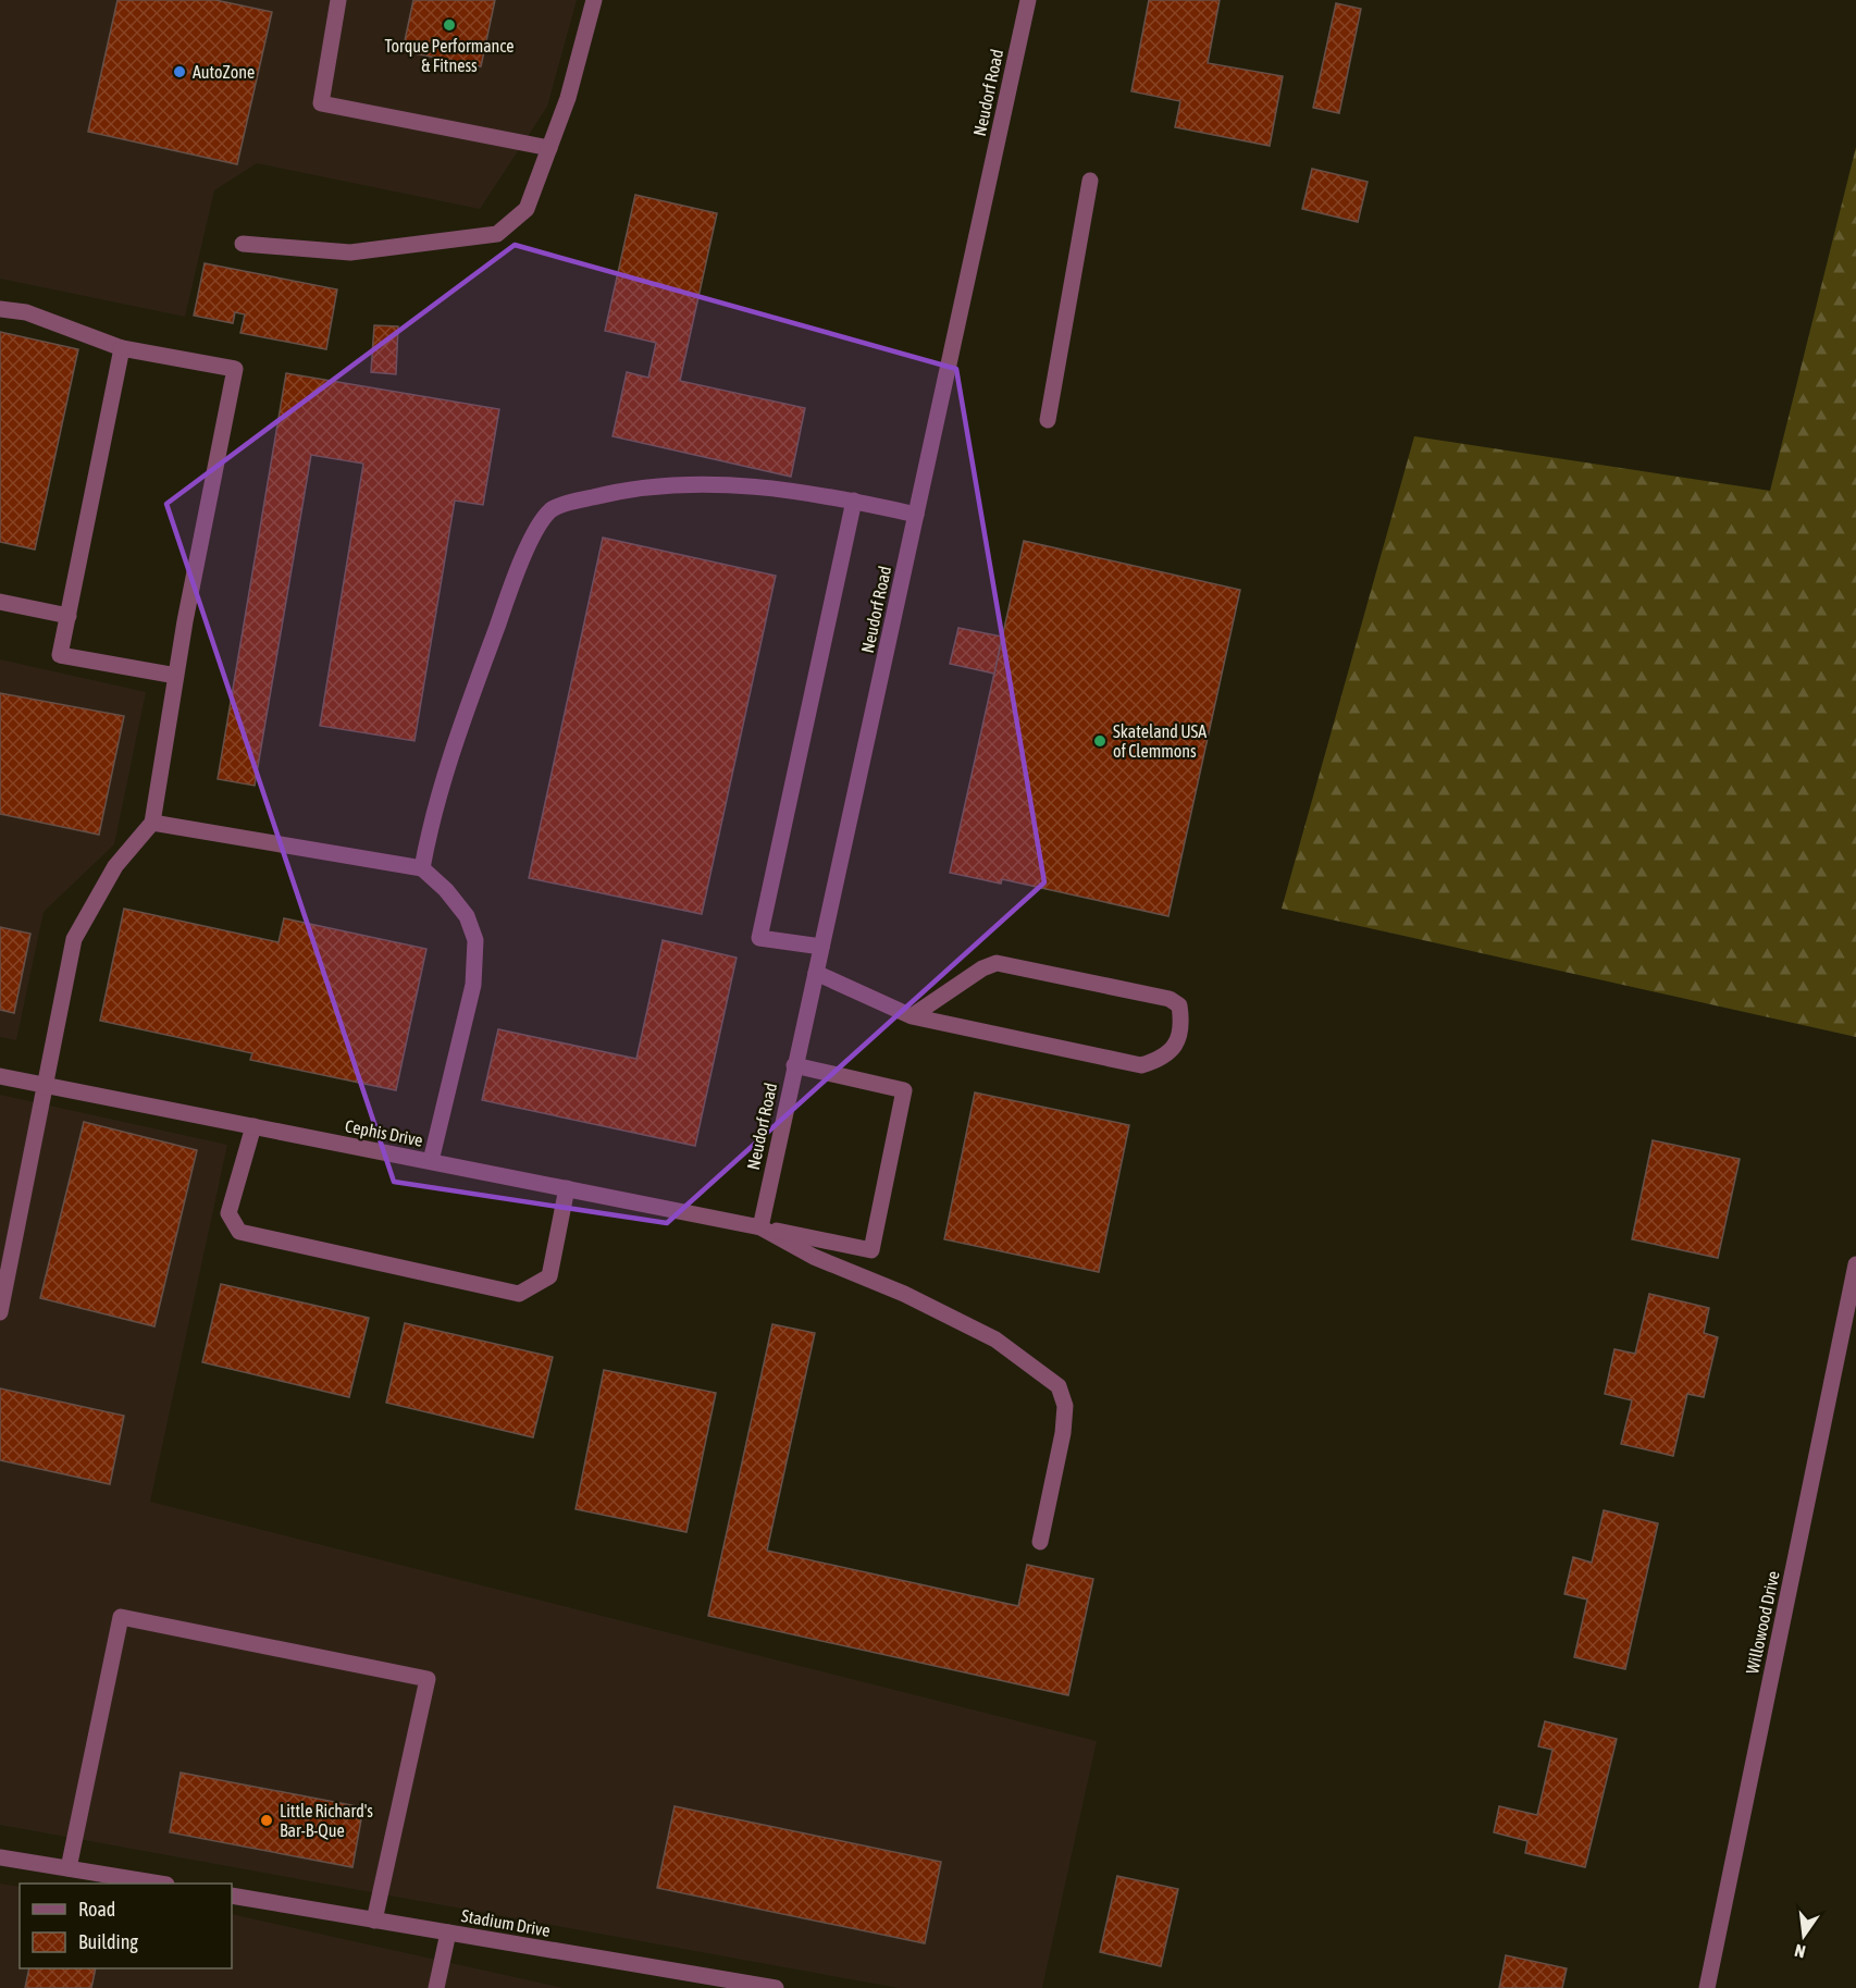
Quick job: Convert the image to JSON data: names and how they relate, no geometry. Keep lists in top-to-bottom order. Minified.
{"streets":{"street":["Neudorf Road","Cephis Drive","Willowood Drive","Stadium Drive"]},"crossings":[["Neudorf Road","Cephis Drive"]],"places":["Torque Performance & Fitness","AutoZone","Skateland USA of Clemmons","Little Richard's Bar-B-Que"],"legend":["Road","Building"],"north":"bottom"}
